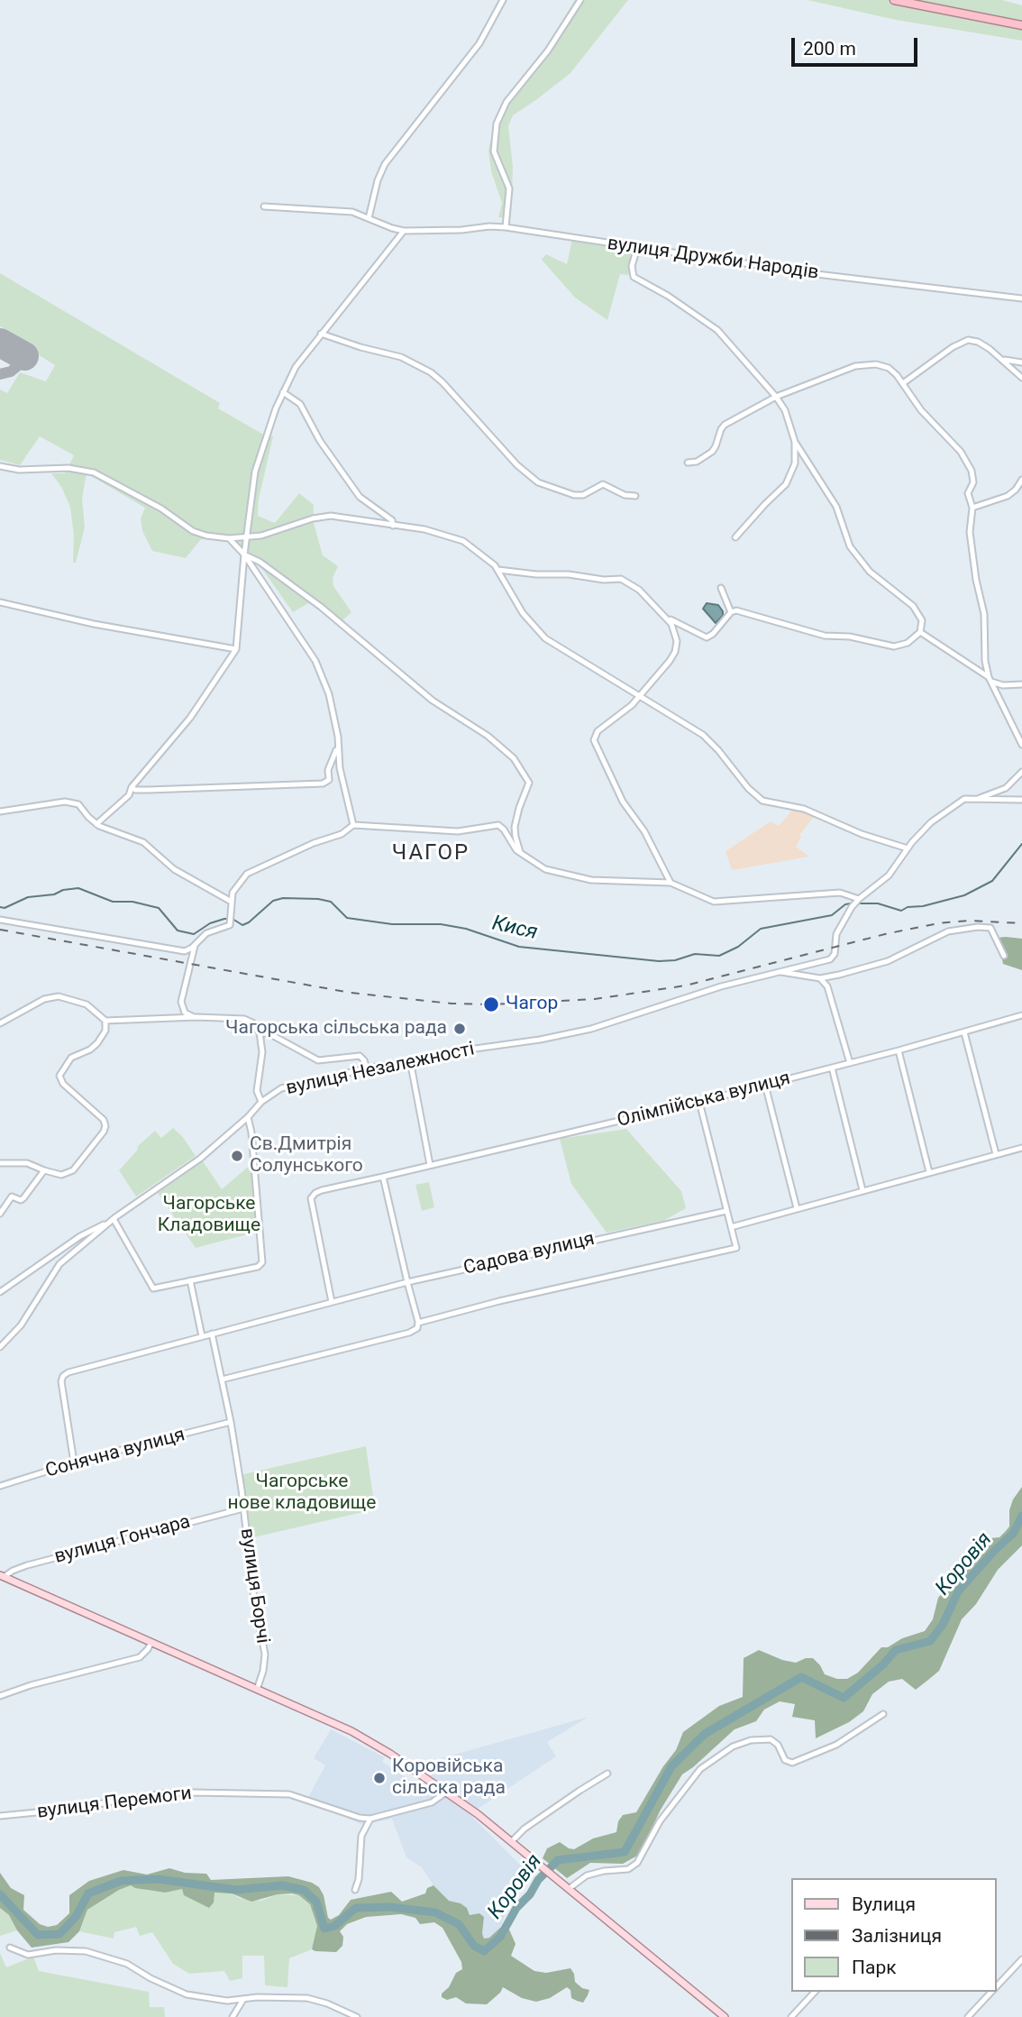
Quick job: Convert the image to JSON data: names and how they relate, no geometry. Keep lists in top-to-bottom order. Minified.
{"streets":{"street":["вулиця Дружби Народів","вулиця Незалежності","Олімпійська вулиця","Садова вулиця","Сонячна вулиця","вулиця Гончара","вулиця Борчі","вулиця Перемоги"]},"crossings":[["Олімпійська вулиця","Садова вулиця"],["Садова вулиця","Сонячна вулиця"],["Садова вулиця","вулиця Борчі"],["Сонячна вулиця","вулиця Борчі"],["вулиця Гончара","вулиця Борчі"]],"districts":["ЧАГОР"],"water":["Кися","Коровія"],"parks":["Чагорське Кладовище","Чагорське нове кладовище"],"places":["Чагор","Чагорська сільська рада","Св.Дмитрія Солунського","Коровійська сільска рада"],"legend":["Вулиця","Залізниця","Парк"],"scale_bar":"200 m"}
